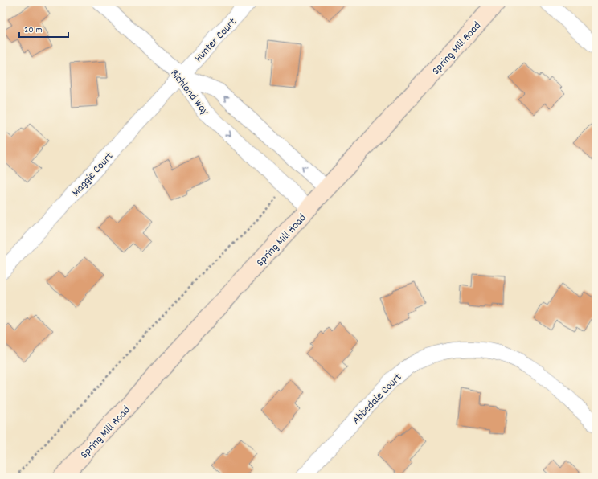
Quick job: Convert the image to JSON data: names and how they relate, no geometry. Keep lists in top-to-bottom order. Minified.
{"streets":{"street":["Hunter Court","Spring Mill Road","Richland Way","Maggie Court","Abbedale Court"]},"crossings":[["Hunter Court","Richland Way"],["Hunter Court","Maggie Court"],["Spring Mill Road","Richland Way"],["Richland Way","Maggie Court"]],"scale_bar":"20 m"}
